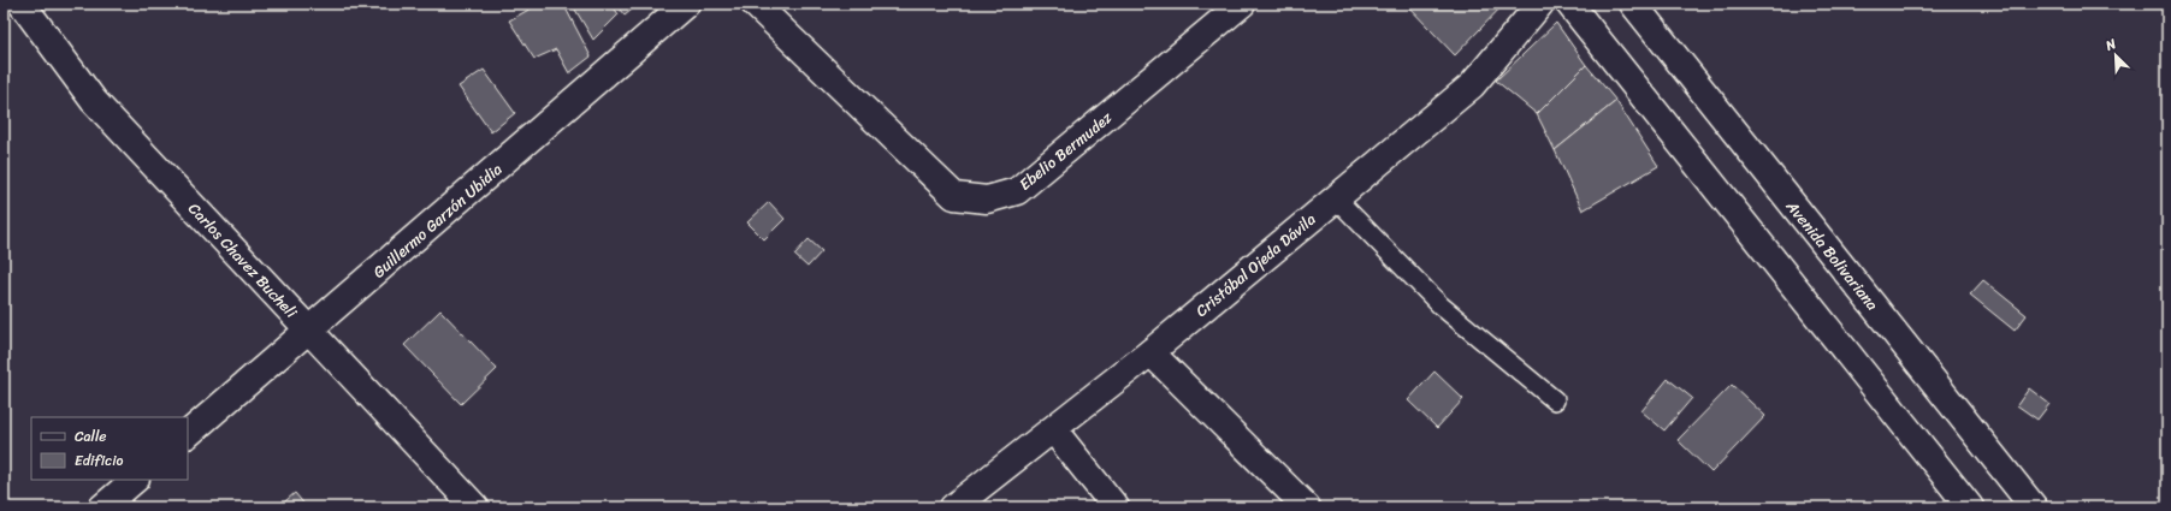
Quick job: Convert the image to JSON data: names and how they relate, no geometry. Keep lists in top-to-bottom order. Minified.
{"streets":{"main road":["Ebelio Bermudez","Guillermo Garzón Ubidia","Avenida Bolivariana","Carlos Chavez Bucheli","Cristóbal Ojeda Dávila"]},"crossings":[["Guillermo Garzón Ubidia","Carlos Chavez Bucheli"]],"legend":["Calle","Edificio"],"north":"top left"}
